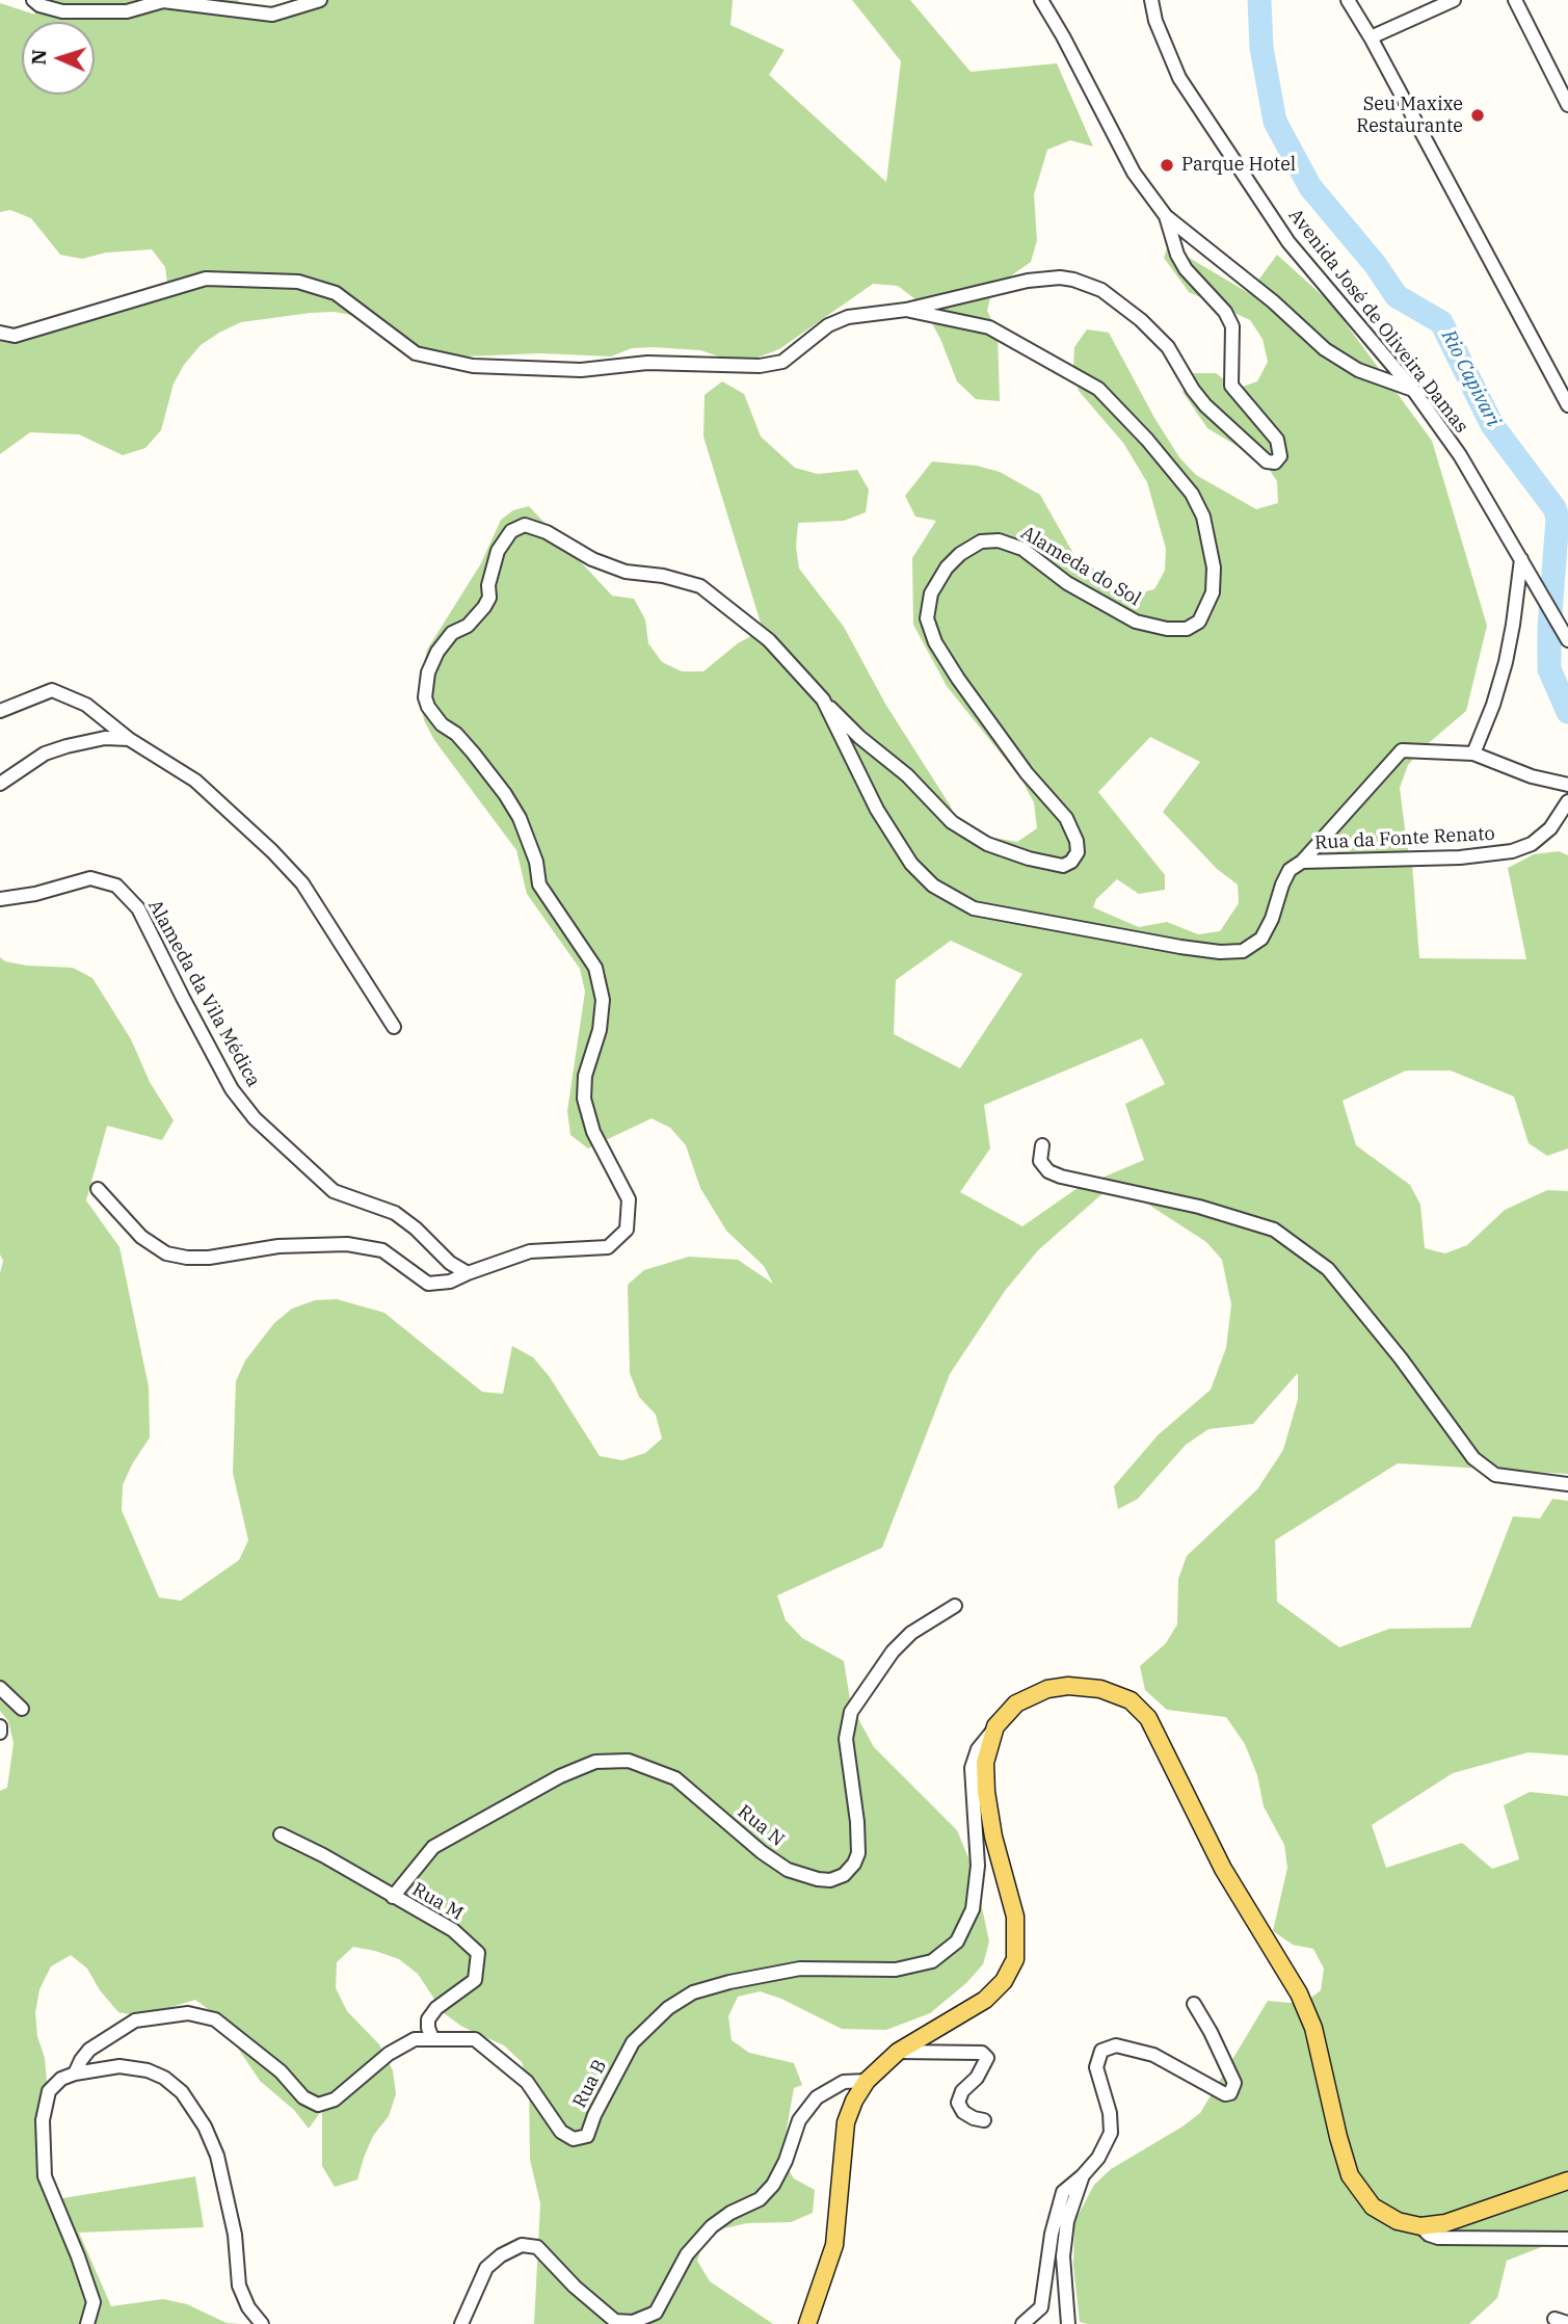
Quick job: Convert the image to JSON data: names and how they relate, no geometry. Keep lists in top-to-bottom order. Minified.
{"streets":{"street":["Avenida José de Oliveira Damas","Alameda do Sol","Rua da Fonte Renato","Alameda da Vila Médica","Rua N","Rua M","Rua B"]},"crossings":[["Alameda do Sol","Rua da Fonte Renato"],["Rua N","Rua M"],["Rua M","Rua B"]],"water":["Rio Capivari"],"places":["Seu Maxixe Restaurante","Parque Hotel"],"north":"left"}
